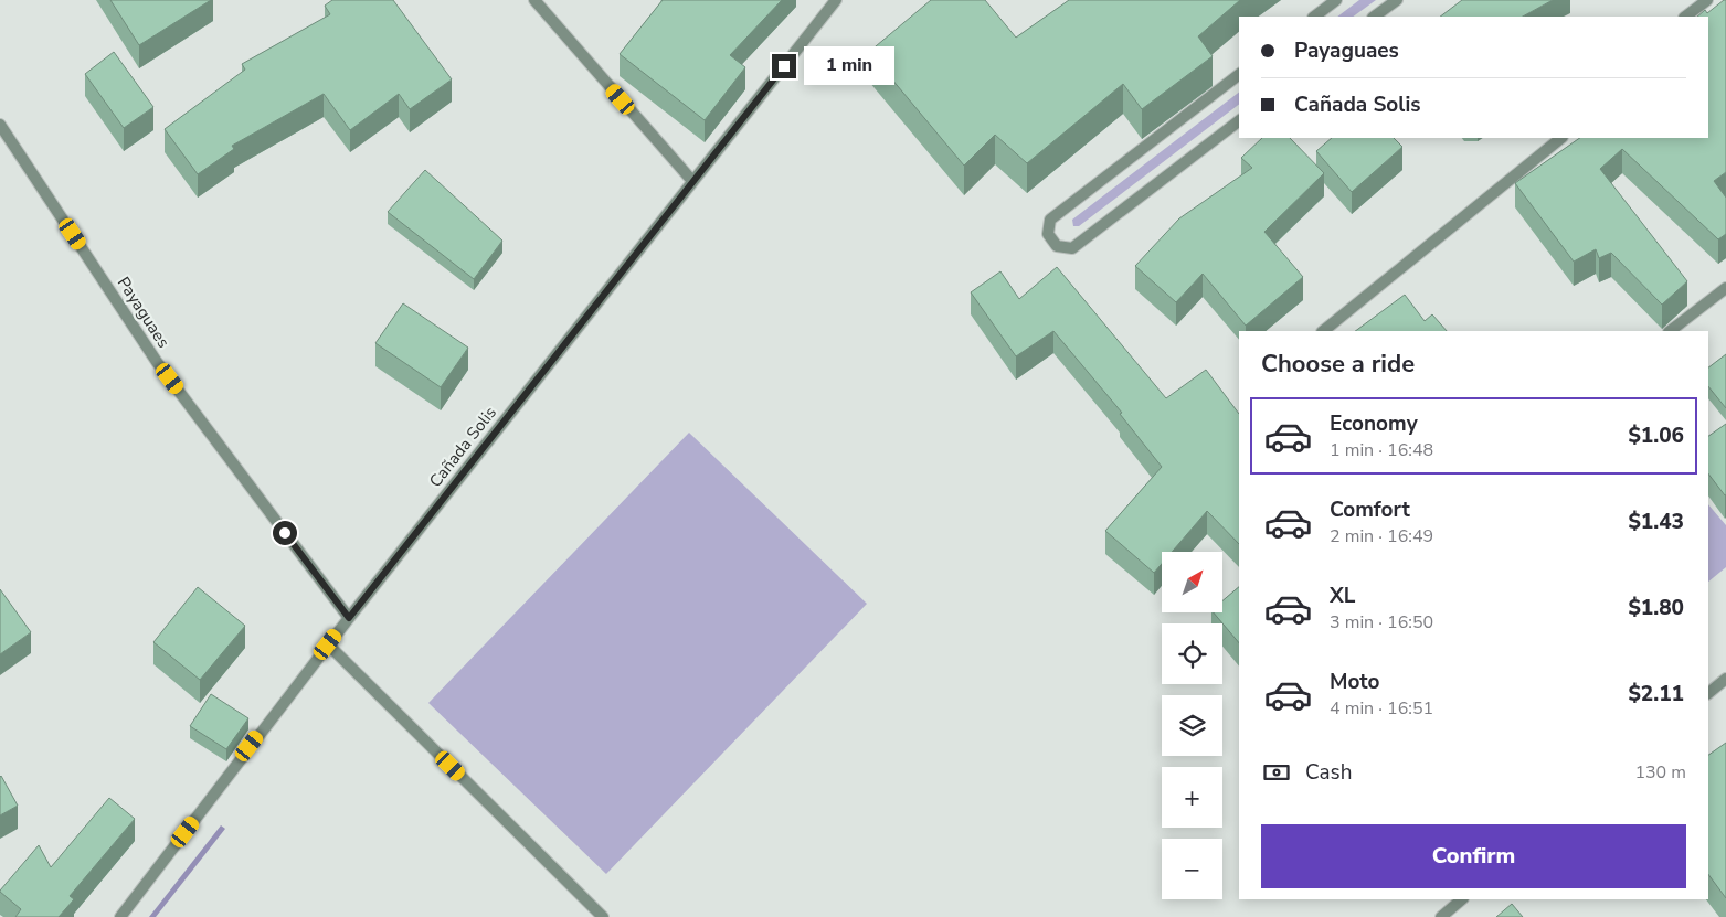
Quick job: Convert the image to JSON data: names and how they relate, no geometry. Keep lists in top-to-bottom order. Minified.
{"streets":{"street":["Payaguaes","Cañada Solis"]},"crossings":[["Payaguaes","Cañada Solis"]],"north":"top right","page":{"banner":["Payaguaes","Cañada Solis"],"bubble":"1 min","heading":"Choose a ride","list":[{"name":"Economy","note":"1 min · 16:48","value":"$1.06"},{"name":"Comfort","note":"2 min · 16:49","value":"$1.43"},{"name":"XL","note":"3 min · 16:50","value":"$1.80"},{"name":"Moto","note":"4 min · 16:51","value":"$2.11"}],"map_buttons":["+","−"],"pay":["Cash","130 m"],"buttons":"Confirm"}}
